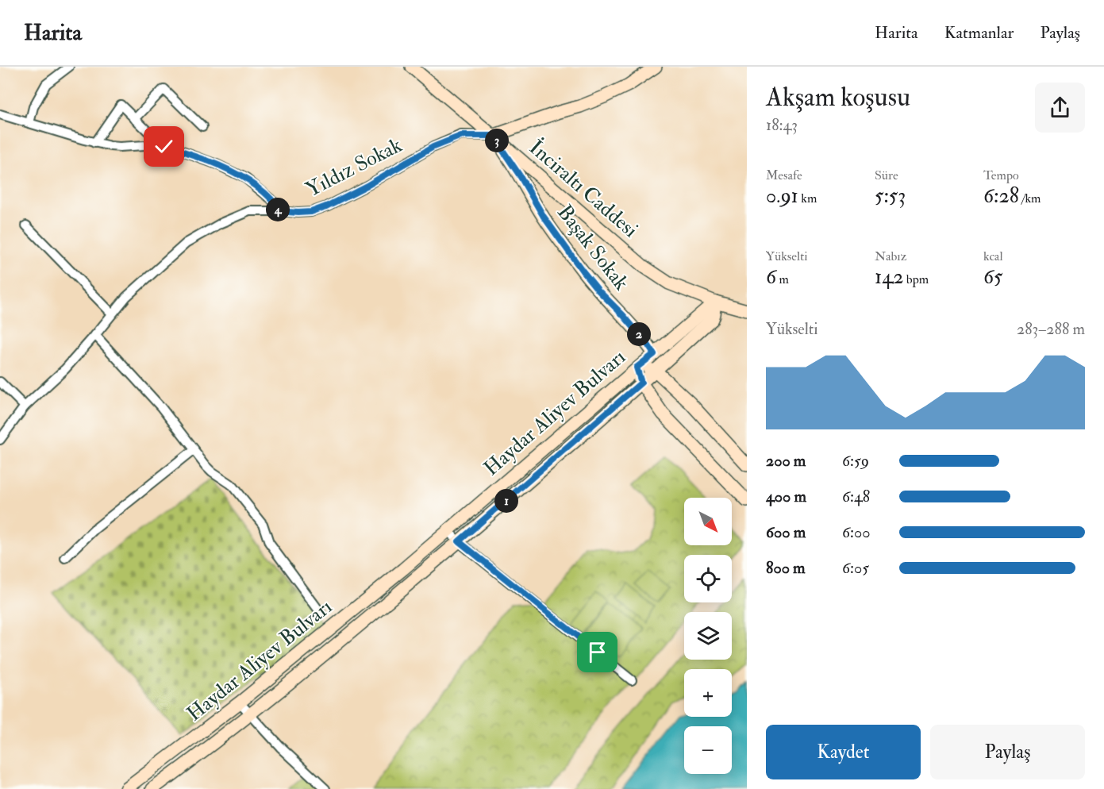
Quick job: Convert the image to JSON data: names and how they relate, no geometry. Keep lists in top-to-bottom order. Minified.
{"streets":{"main road":["Yıldız Sokak","İnciraltı Caddesi","Başak Sokak","Haydar Aliyev Bulvarı"]},"crossings":[["Yıldız Sokak","İnciraltı Caddesi"],["Yıldız Sokak","Başak Sokak"],["İnciraltı Caddesi","Başak Sokak"],["İnciraltı Caddesi","Haydar Aliyev Bulvarı"],["Başak Sokak","Haydar Aliyev Bulvarı"]],"north":"bottom right","page":{"header":"Harita","nav":["Harita","Katmanlar","Paylaş"],"heading":["Akşam koşusu","18:43"],"pins":["3","4","2","1"],"stats":[["Mesafe","0.91 km"],["Süre","5:53"],["Tempo","6:28 /km"],["Yükselti","6 m"],["Nabız","142 bpm"],["kcal","65"]],"chart":["Yükselti","283–288 m"],"list":[{"name":"200 m","note":"6:59"},{"name":"400 m","note":"6:48"},{"name":"600 m","note":"6:00"},{"name":"800 m","note":"6:05"}],"map_buttons":["+","−"],"buttons":["Kaydet","Paylaş"]}}
